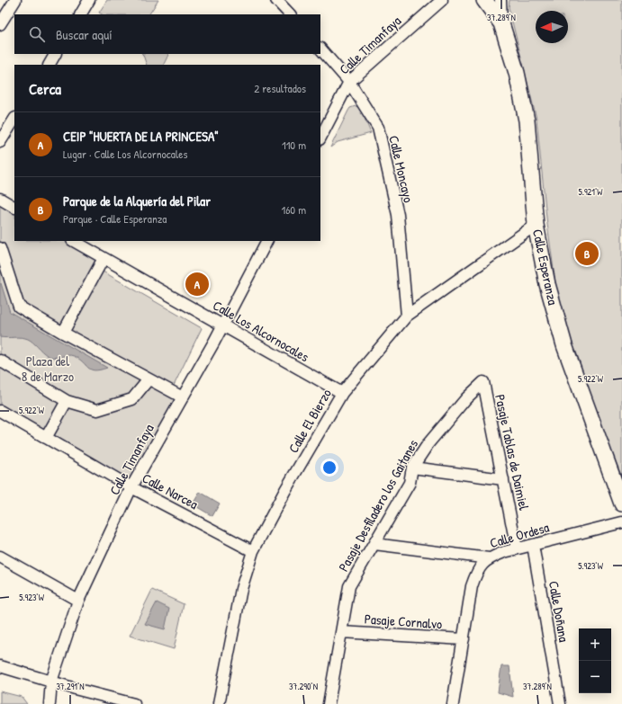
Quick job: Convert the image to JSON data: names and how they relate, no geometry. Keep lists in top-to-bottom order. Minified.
{"streets":{"street":["Calle Timanfaya","Calle Moncayo","Calle Esperanza","Calle Los Alcornocales","Calle El Bierzo","Pasaje Tablas de Daimiel","Calle Narcea","Pasaje Desfiladero los Gaitanes","Calle Ordesa","Calle Doñana","Pasaje Cornalvo"]},"crossings":[["Calle Timanfaya","Calle Moncayo"],["Calle Timanfaya","Calle Los Alcornocales"],["Calle Timanfaya","Calle Narcea"],["Calle Moncayo","Calle El Bierzo"],["Calle Esperanza","Calle El Bierzo"],["Calle Los Alcornocales","Calle El Bierzo"],["Calle El Bierzo","Calle Narcea"],["Pasaje Tablas de Daimiel","Pasaje Desfiladero los Gaitanes"],["Pasaje Tablas de Daimiel","Calle Ordesa"],["Pasaje Desfiladero los Gaitanes","Pasaje Cornalvo"],["Calle Ordesa","Calle Doñana"],["Calle Ordesa","Pasaje Cornalvo"]],"parks":["Plaza del 8 de Marzo"],"north":"left","page":{"search":"Buscar aquí","heading":["Cerca","2 resultados"],"list":[{"mark":"A","name":"CEIP \"HUERTA DE LA PRINCESA\"","note":"Lugar · Calle Los Alcornocales","value":"110 m"},{"mark":"B","name":"Parque de la Alquería del Pilar","note":"Parque · Calle Esperanza","value":"160 m"}],"pins":["B","A"],"map_buttons":["+","−"]},"coordinates":["37.289°N","5.921°W","5.922°W","5.923°W","37.291°N","37.290°N"]}
